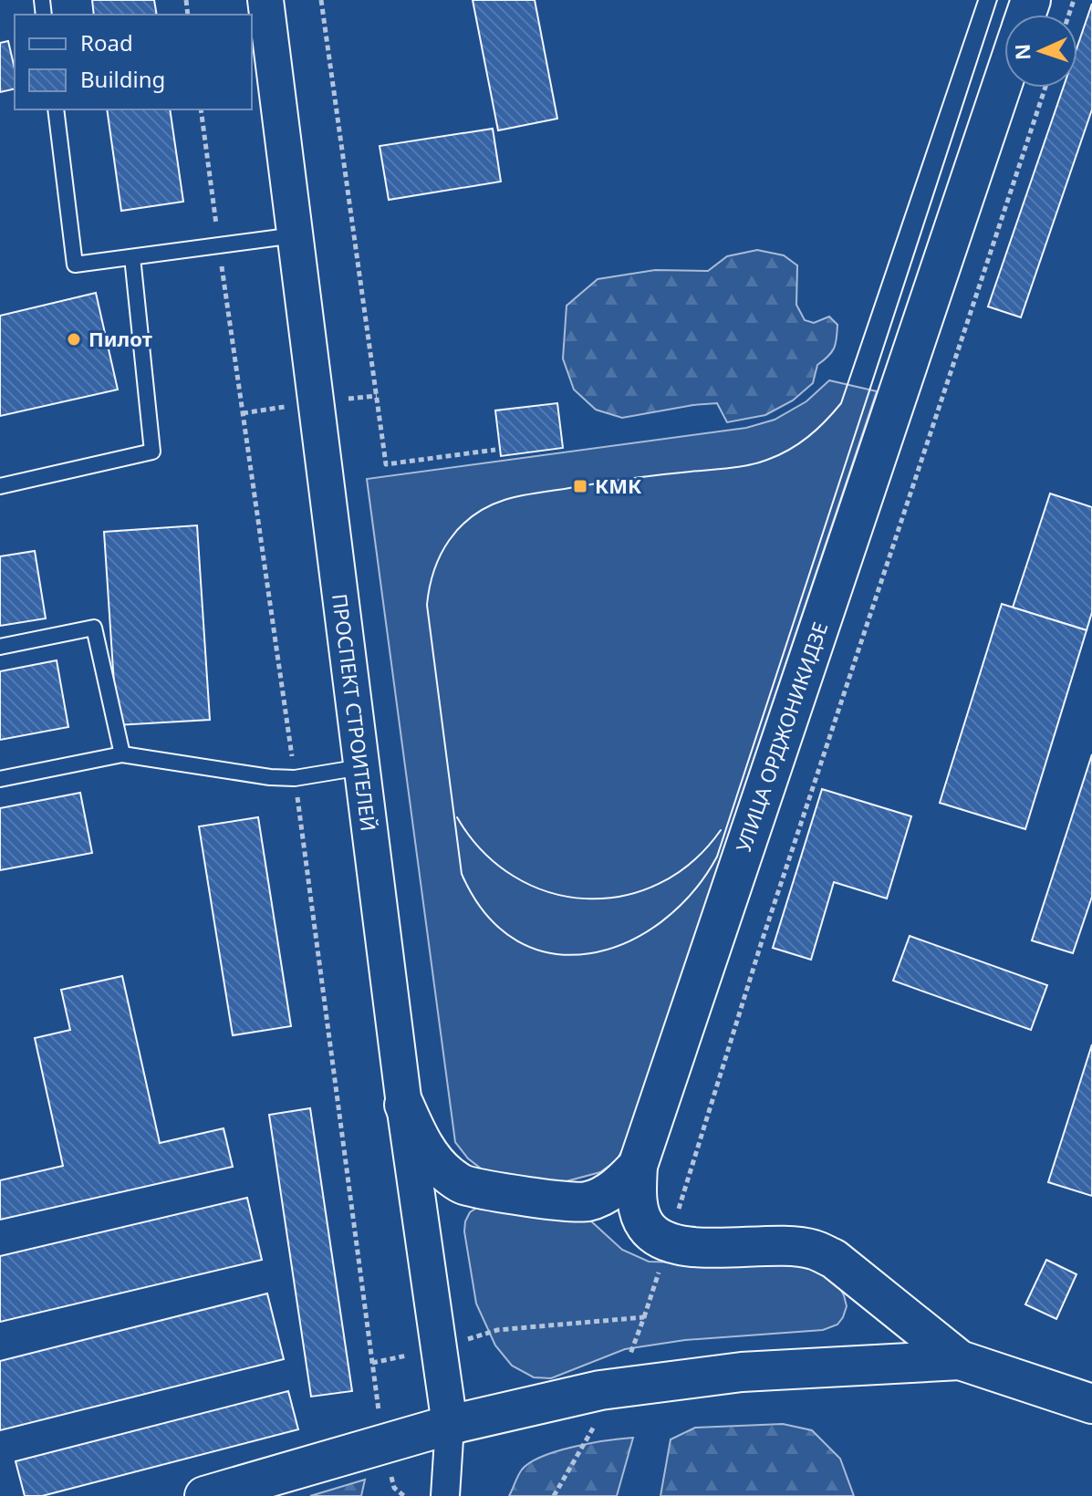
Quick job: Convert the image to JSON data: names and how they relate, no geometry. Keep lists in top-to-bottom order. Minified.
{"streets":{"main road":["УЛИЦА ОРДЖОНИКИДЗЕ"],"street":["ПРОСПЕКТ СТРОИТЕЛЕЙ"]},"crossings":[["ПРОСПЕКТ СТРОИТЕЛЕЙ","УЛИЦА ОРДЖОНИКИДЗЕ"]],"places":{"other":["Пилот"],"transit":["КМК"]},"legend":["Road","Building"],"north":"left"}
